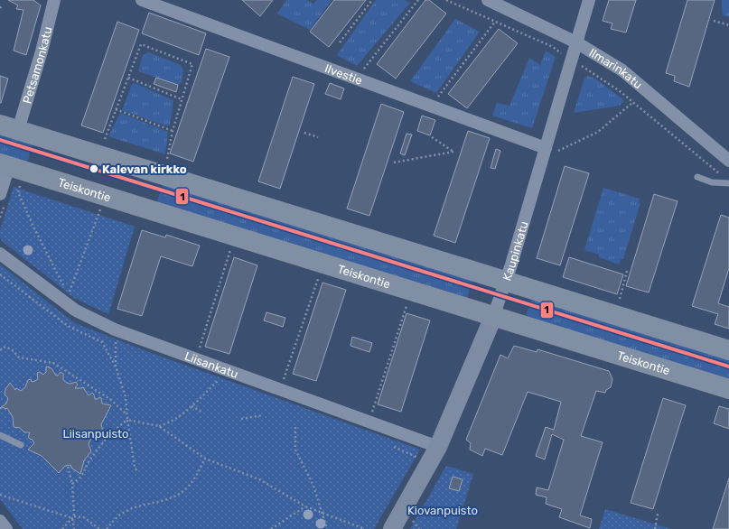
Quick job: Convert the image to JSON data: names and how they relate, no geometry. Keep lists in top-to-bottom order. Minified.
{"streets":{"main road":["Teiskontie"],"street":["Petsamonkatu","Ilmarinkatu","Ilvestie","Kaupinkatu","Liisankatu"]},"crossings":[["Ilmarinkatu","Kaupinkatu"],["Ilvestie","Kaupinkatu"],["Teiskontie","Kaupinkatu"],["Kaupinkatu","Liisankatu"]],"parks":["Liisanpuisto","Kiovanpuisto"],"places":["Kalevan kirkko"],"lines":["transit line 1"]}
